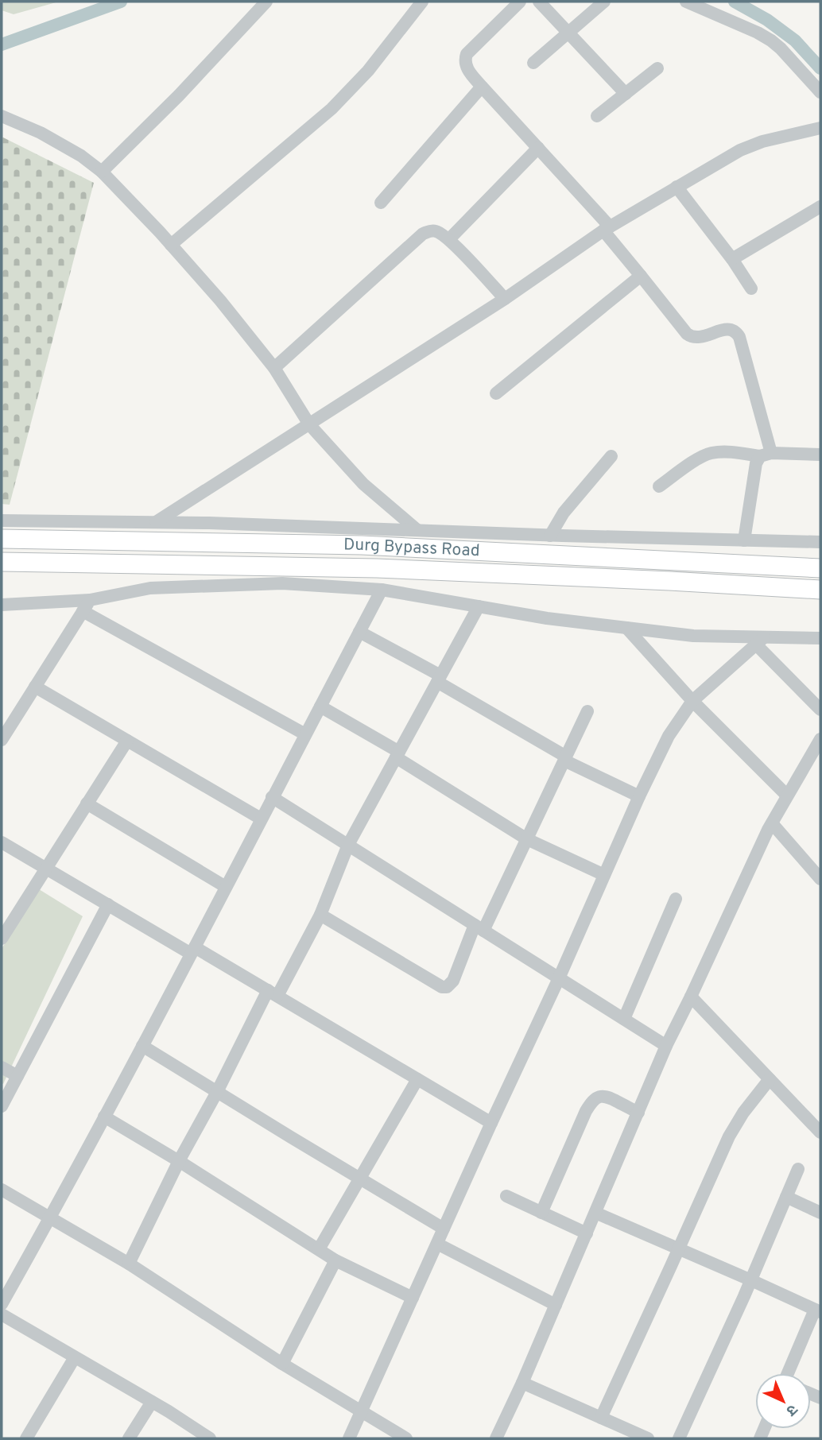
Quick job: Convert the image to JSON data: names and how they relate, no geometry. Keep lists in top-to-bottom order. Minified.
{"streets":{"highway":["Durg Bypass Road"]},"north":"bottom right"}
